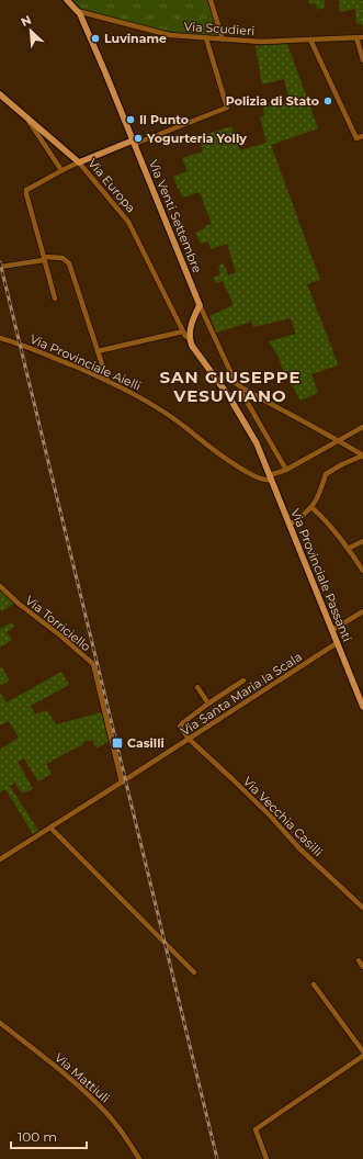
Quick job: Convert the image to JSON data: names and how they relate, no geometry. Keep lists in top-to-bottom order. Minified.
{"streets":{"main road":["Via Europa","Via Venti Settembre","Via Provinciale Passanti"],"street":["Via Scudieri","Via Provinciale Aielli","Via Torriciello","Via Santa Maria la Scala","Via Vecchia Casilli","Via Mattiuli"]},"crossings":[["Via Scudieri","Via Venti Settembre"],["Via Europa","Via Provinciale Passanti"],["Via Provinciale Aielli","Via Provinciale Passanti"],["Via Provinciale Passanti","Via Santa Maria la Scala"],["Via Torriciello","Via Santa Maria la Scala"],["Via Santa Maria la Scala","Via Vecchia Casilli"]],"districts":["SAN GIUSEPPE VESUVIANO"],"places":{"other":["Luviname","Polizia di Stato","Il Punto","Yogurteria Yolly"],"transit":["Casilli"]},"scale_bar":"100 m","north":"top left"}
